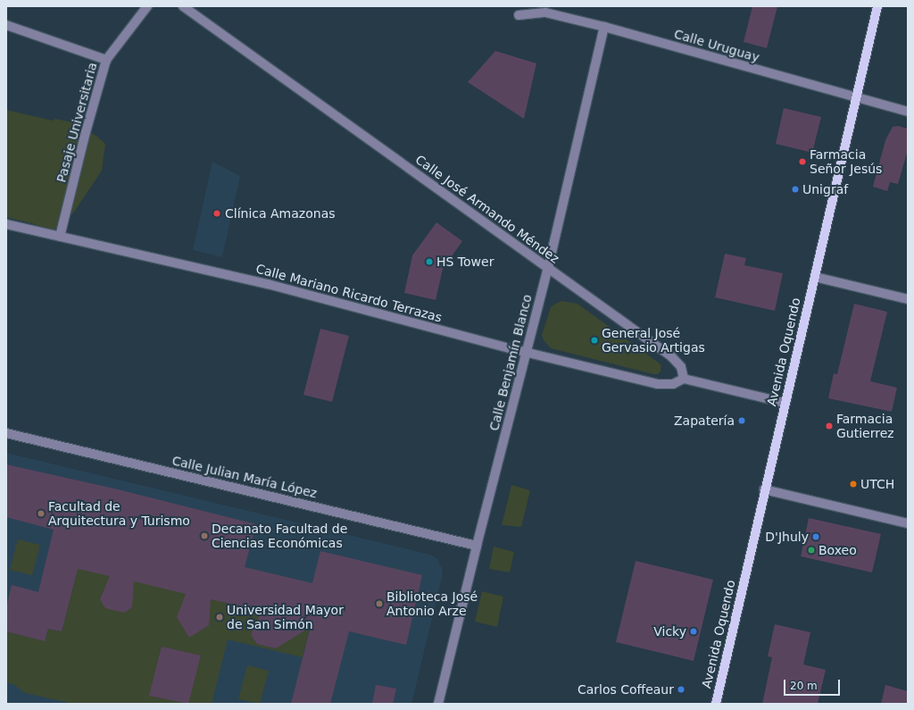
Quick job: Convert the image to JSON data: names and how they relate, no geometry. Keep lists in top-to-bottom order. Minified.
{"streets":{"main road":["Avenida Oquendo"],"street":["Calle Uruguay","Pasaje Universitaria","Calle José Armando Méndez","Calle Mariano Ricardo Terrazas","Calle Benjamín Blanco","Calle Julian María López"]},"crossings":[["Calle Uruguay","Avenida Oquendo"],["Calle Uruguay","Calle Benjamín Blanco"],["Pasaje Universitaria","Calle Mariano Ricardo Terrazas"],["Calle José Armando Méndez","Calle Mariano Ricardo Terrazas"],["Calle José Armando Méndez","Calle Benjamín Blanco"],["Calle Mariano Ricardo Terrazas","Calle Benjamín Blanco"],["Calle Benjamín Blanco","Calle Julian María López"]],"places":["Farmacia Señor Jesús","Unigraf","Clínica Amazonas","HS Tower","General José Gervasio Artigas","Zapatería","Farmacia Gutierrez","UTCH","Facultad de Arquitectura y Turismo","Decanato Facultad de Ciencias Económicas","D'Jhuly","Boxeo","Biblioteca José Antonio Arze","Universidad Mayor de San Simón","Vicky","Carlos Coffeaur"],"scale_bar":"20 m"}
